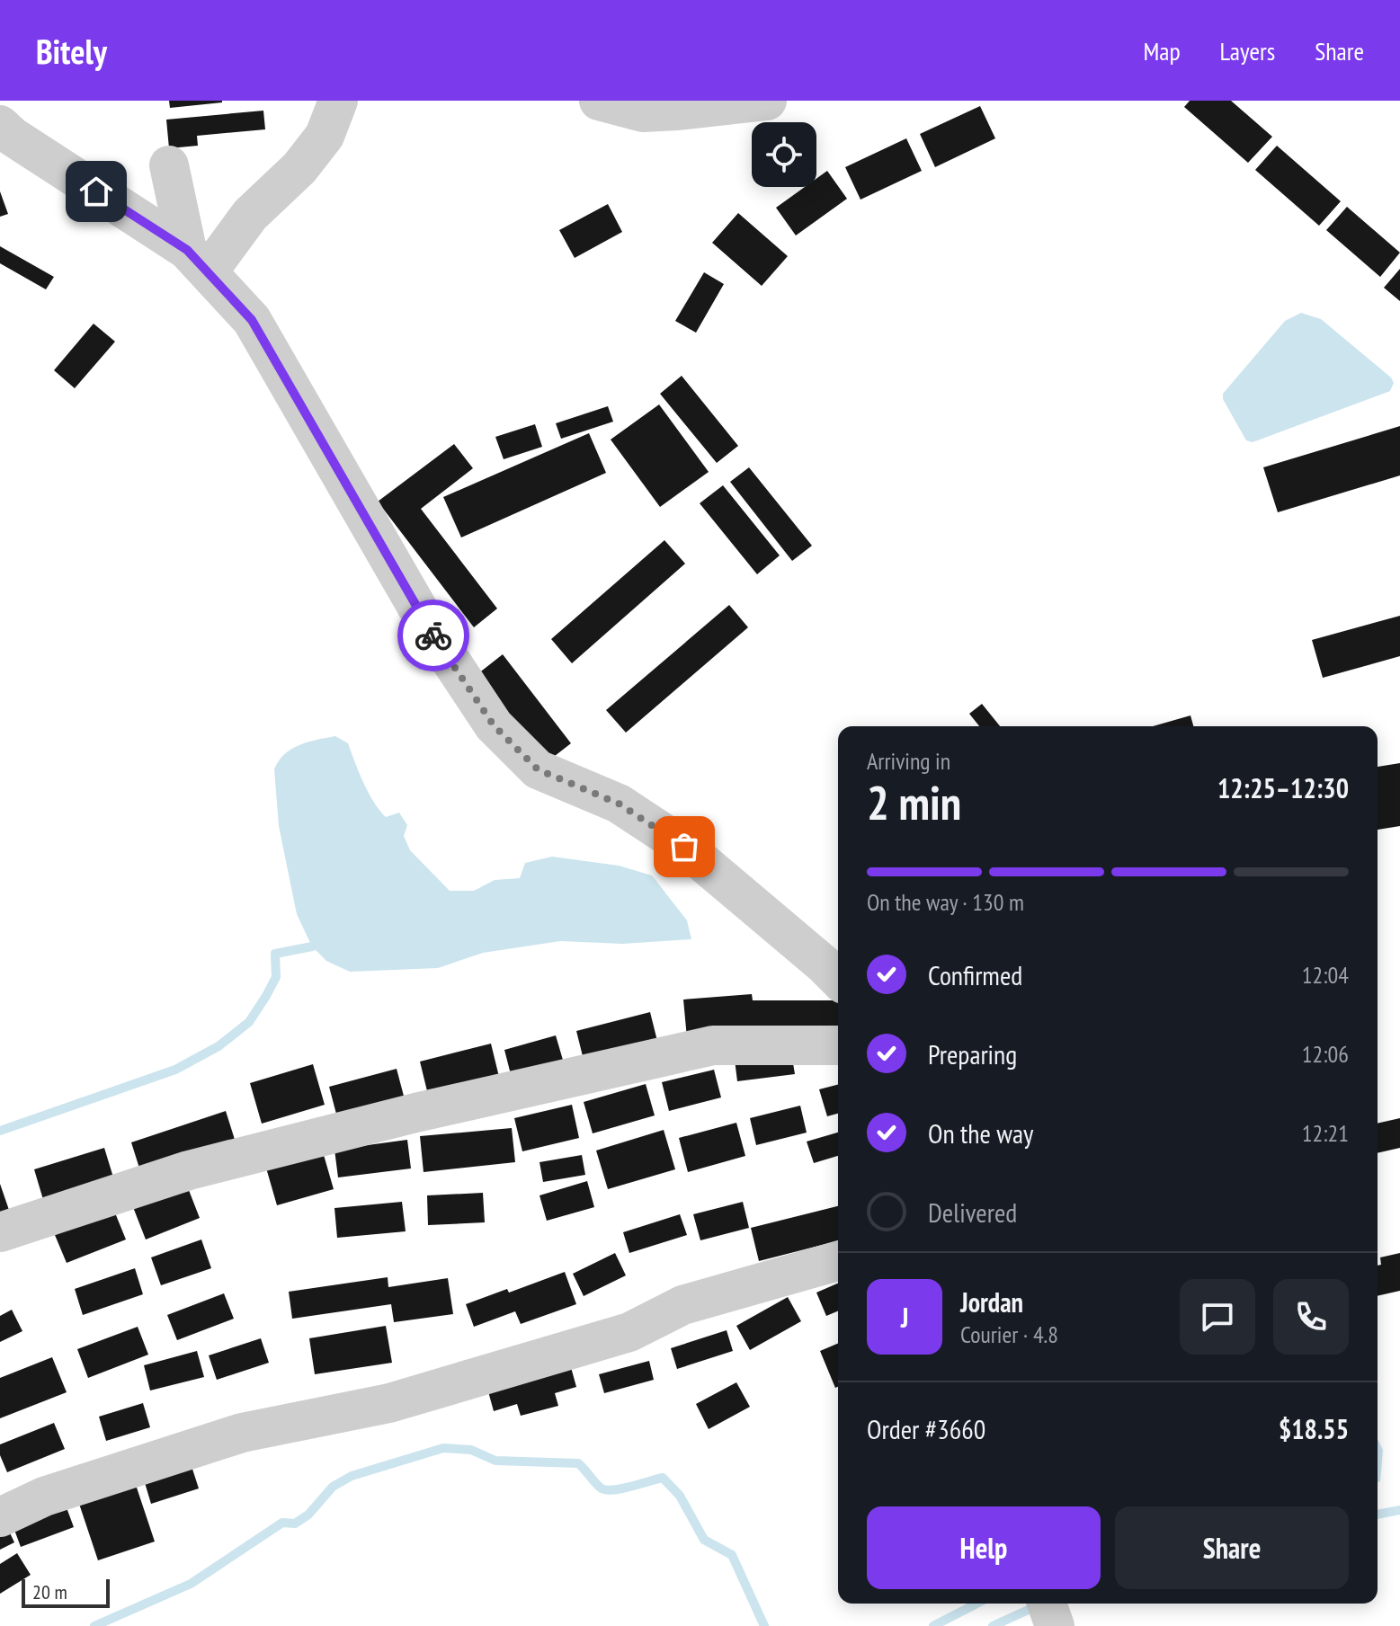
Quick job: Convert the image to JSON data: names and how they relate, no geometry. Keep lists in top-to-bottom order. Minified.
{"scale_bar":"20 m","page":{"header":"Bitely","nav":["Map","Layers","Share"],"heading":["2 min","Arriving in","12:25–12:30"],"panel":["Jordan","Courier · 4.8","Order #3660","$18.55"],"bar":"On the way · 130 m","list":[["Confirmed","12:04"],["Preparing","12:06"],["On the way","12:21"],"Delivered"],"round":"J","buttons":["Help","Share"],"scale":"20 m"}}
